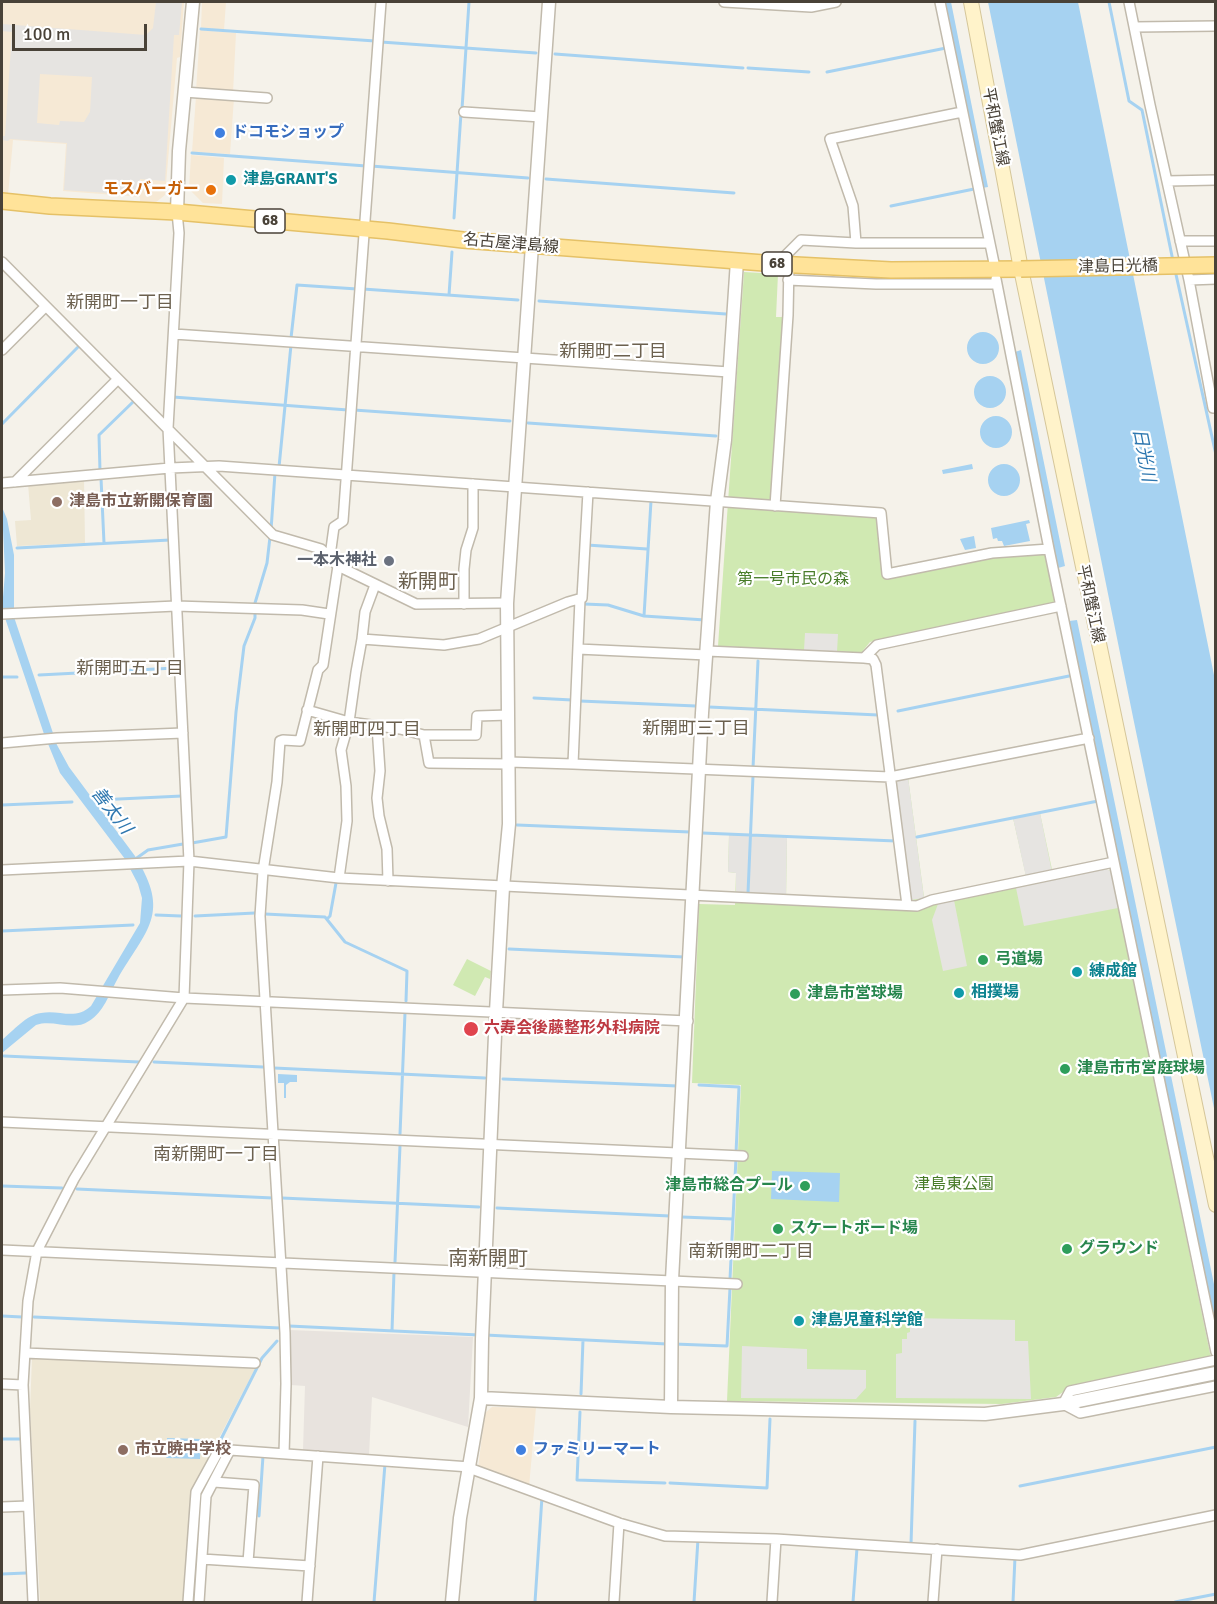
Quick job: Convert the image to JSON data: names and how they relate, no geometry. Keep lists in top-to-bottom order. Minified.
{"streets":{"main road":["平和蟹江線","68","名古屋津島線","津島日光橋"]},"crossings":[["平和蟹江線","名古屋津島線"],["平和蟹江線","津島日光橋"],["名古屋津島線","津島日光橋"]],"districts":["新開町一丁目","新開町二丁目","新開町","新開町五丁目","新開町三丁目","新開町四丁目","南新開町一丁目","南新開町二丁目","南新開町"],"water":["日光川","善太川"],"parks":["第一号市民の森","津島東公園"],"places":["ドコモショップ","津島GRANT'S","モスバーガー","津島市立新開保育園","一本木神社","弓道場","練成館","相撲場","津島市営球場","六寿会後藤整形外科病院","津島市市営庭球場","津島市総合プール","スケートボード場","グラウンド","津島児童科学館","市立暁中学校","ファミリーマート"],"scale_bar":"100 m"}
